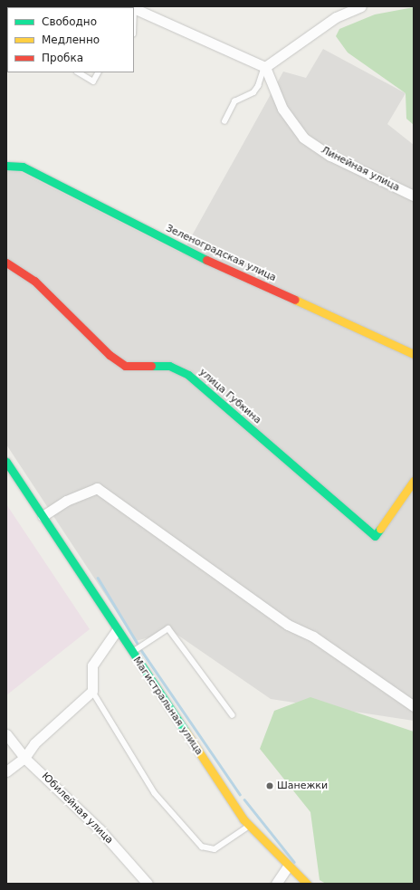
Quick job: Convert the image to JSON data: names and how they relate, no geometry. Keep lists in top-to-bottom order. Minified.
{"streets":{"street":["Линейная улица","Зеленоградская улица","улица Губкина","Магистральная улица","Юбилейная улица"]},"places":["Шанежки"],"legend":["Свободно","Медленно","Пробка"]}
